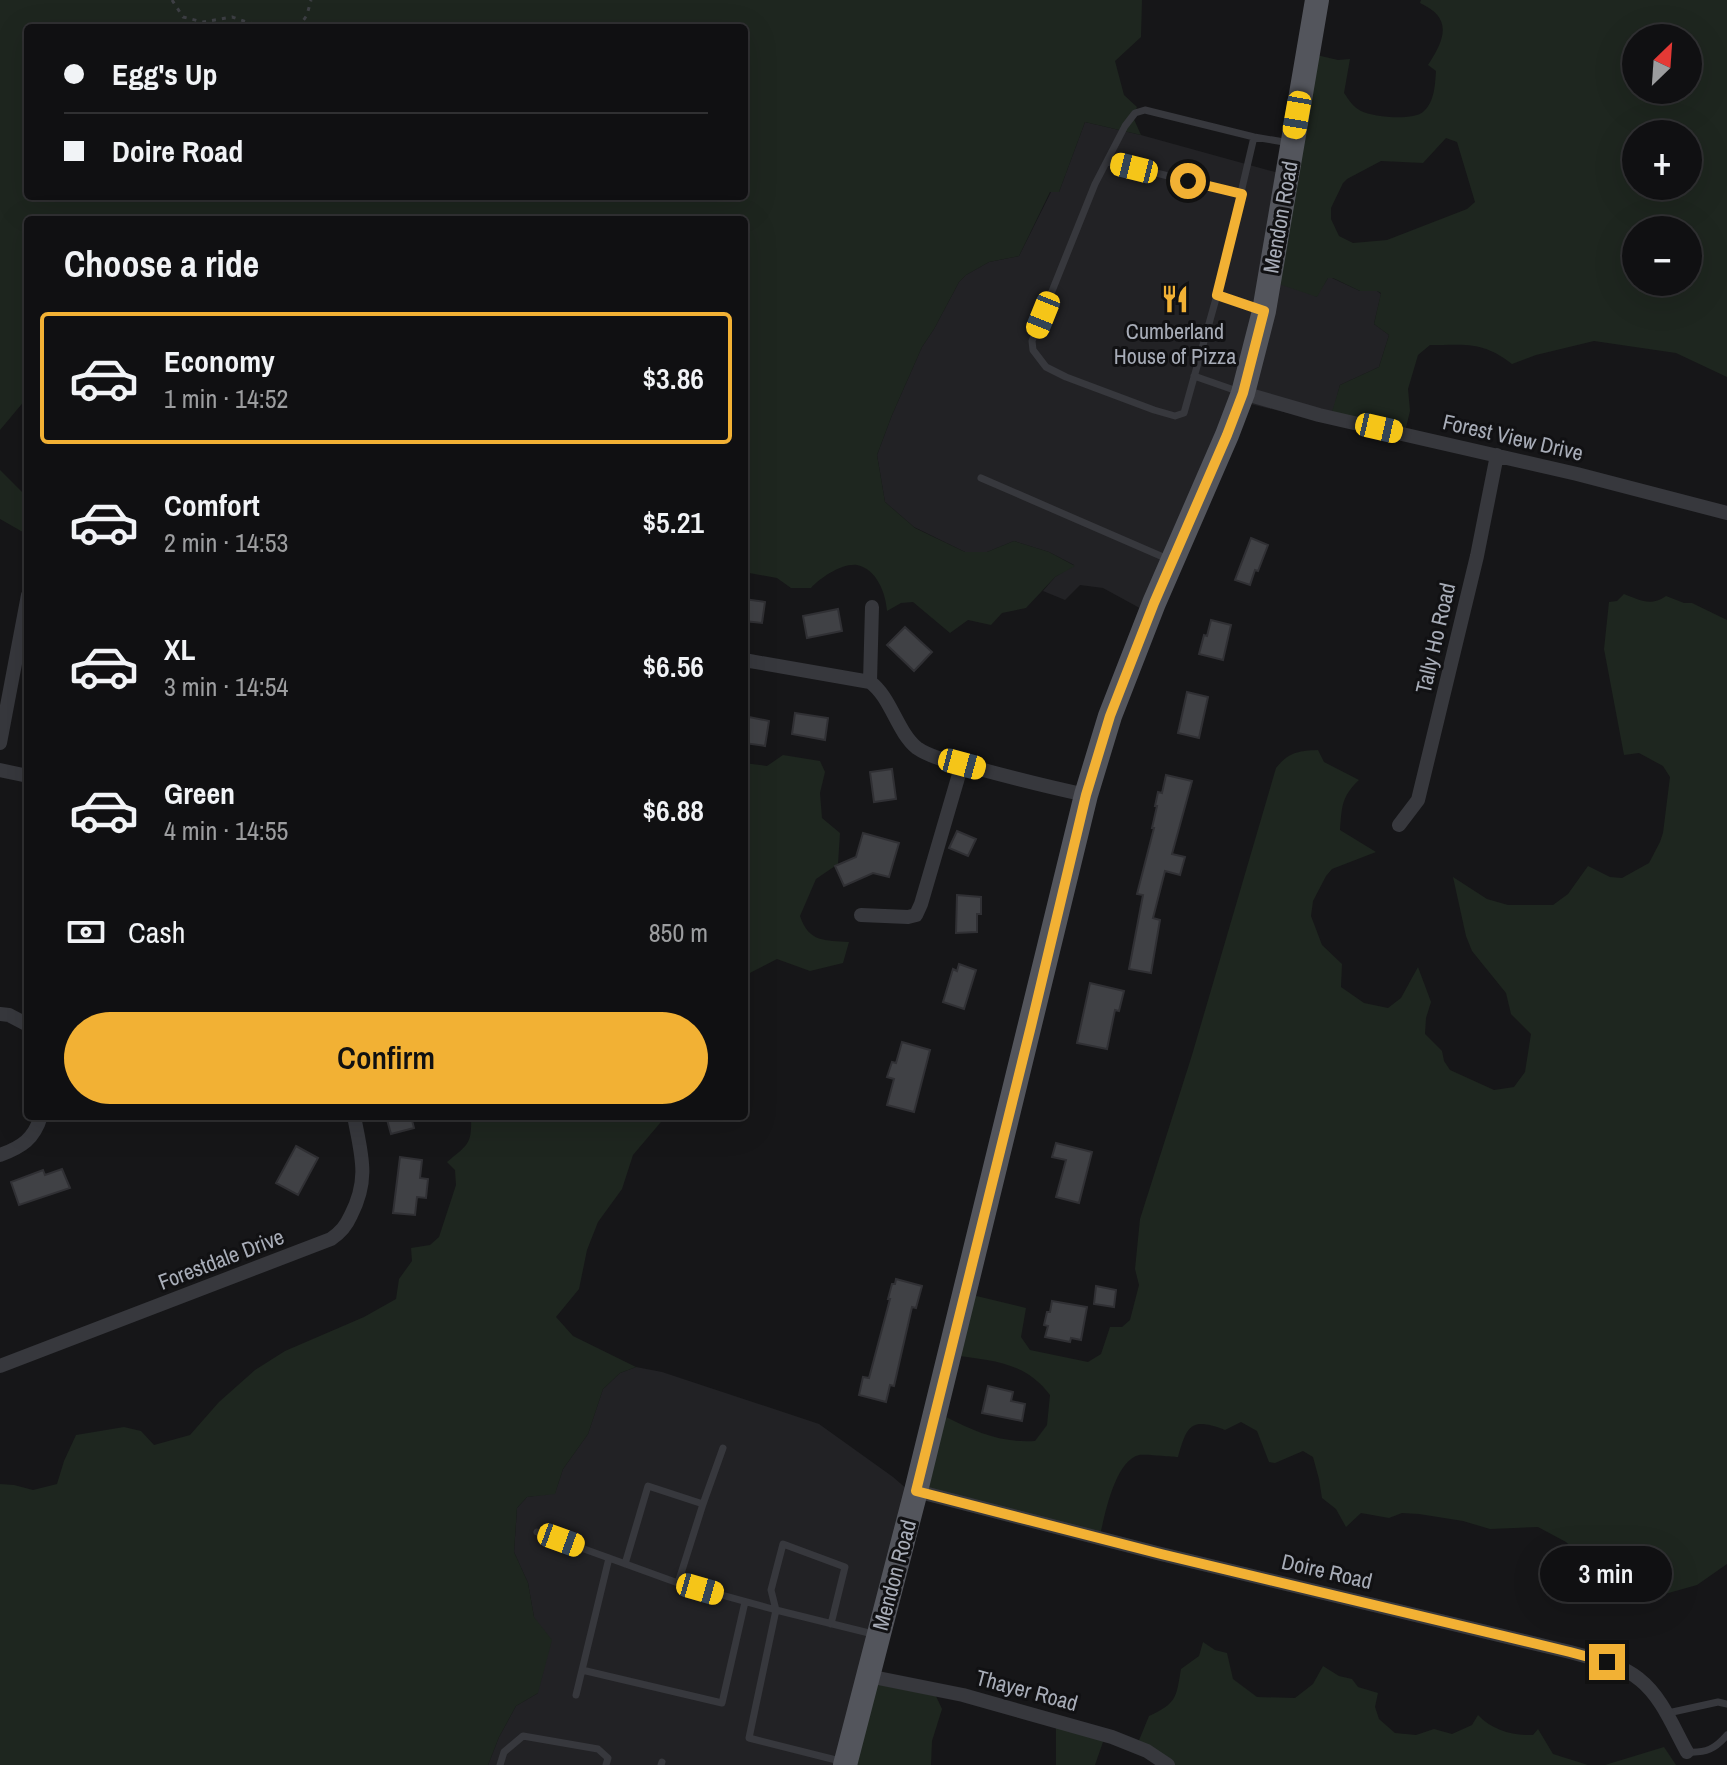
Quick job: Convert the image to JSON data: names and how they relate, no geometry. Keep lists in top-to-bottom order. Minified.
{"streets":{"main road":["Mendon Road"],"street":["Forest View Drive","Tally Ho Road","Forestdale Drive","Doire Road","Thayer Road"]},"crossings":[["Mendon Road","Forest View Drive"],["Mendon Road","Doire Road"],["Mendon Road","Thayer Road"],["Forest View Drive","Tally Ho Road"]],"places":{"restaurant":["Cumberland House of Pizza"]},"north":"top right","page":{"map_buttons":["+","−"],"banner":["Egg's Up","Doire Road"],"heading":"Choose a ride","list":[{"name":"Economy","note":"1 min · 14:52","value":"$3.86"},{"name":"Comfort","note":"2 min · 14:53","value":"$5.21"},{"name":"XL","note":"3 min · 14:54","value":"$6.56"},{"name":"Green","note":"4 min · 14:55","value":"$6.88"}],"pay":["Cash","850 m"],"buttons":"Confirm","bubble":"3 min"}}
